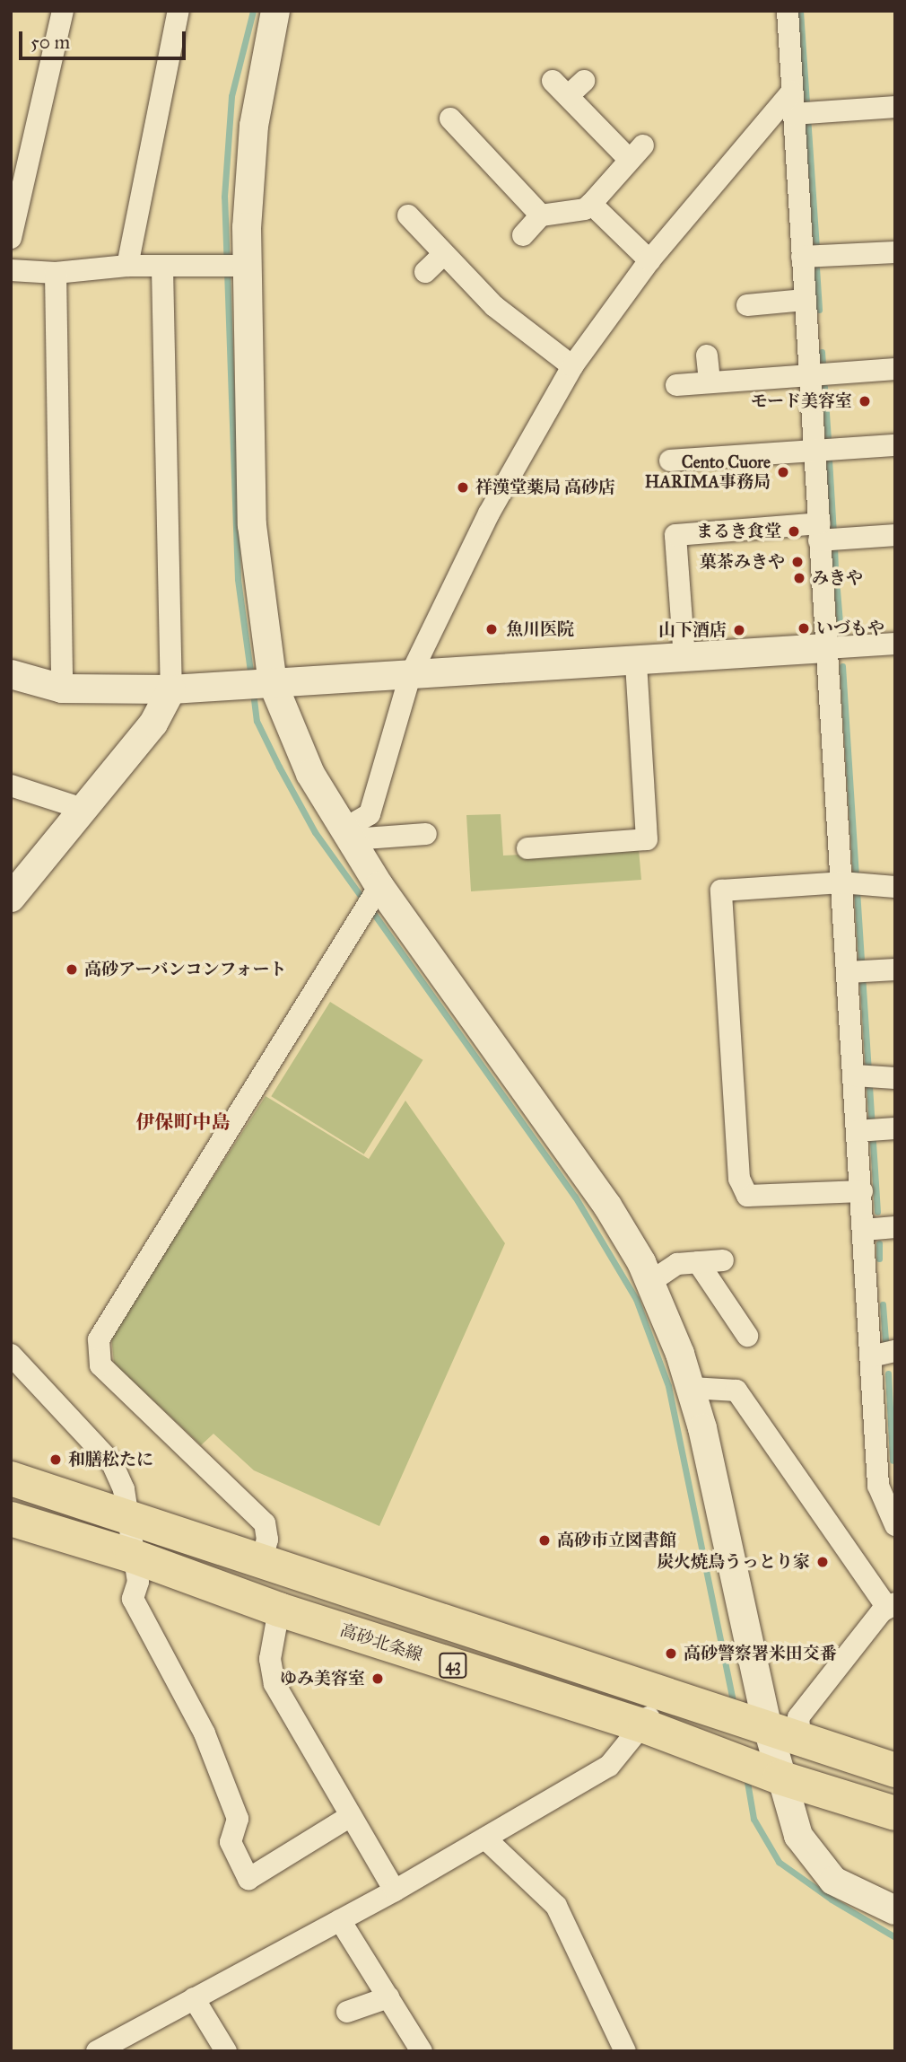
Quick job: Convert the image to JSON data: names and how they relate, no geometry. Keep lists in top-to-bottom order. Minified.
{"streets":{"main road":["高砂北条線","43"]},"districts":["伊保町中島"],"places":["モード美容室","Cento Cuore HARIMA事務局","祥漢堂薬局 高砂店","まるき食堂","菓茶みきや","みきや","いづもや","魚川医院","山下酒店","高砂アーバンコンフォート","和膳松たに","高砂市立図書館","炭火焼鳥うっとり家","高砂警察署米田交番","ゆみ美容室"],"scale_bar":"50 m"}
